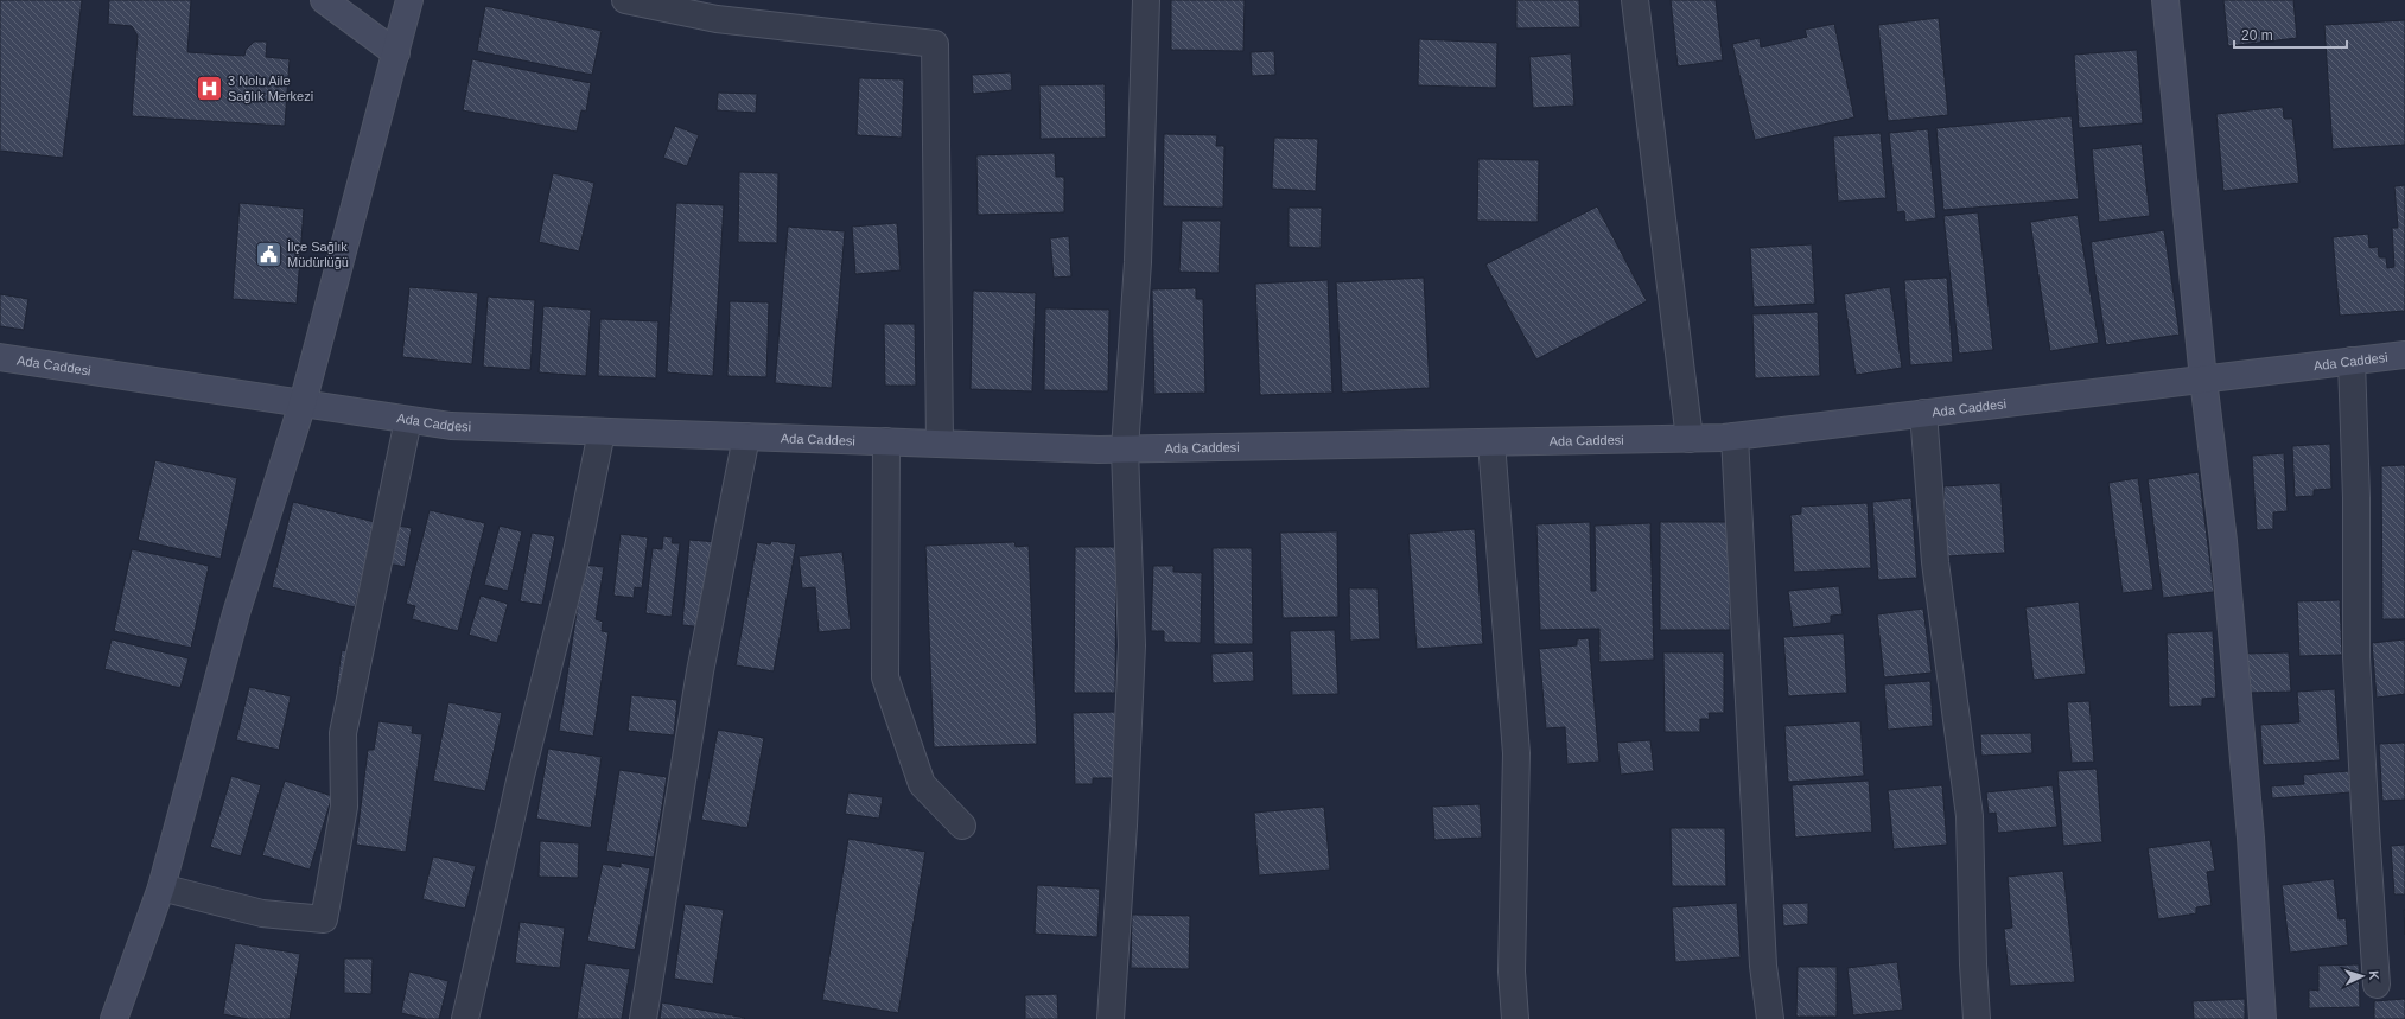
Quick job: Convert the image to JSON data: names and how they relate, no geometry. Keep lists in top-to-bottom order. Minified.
{"streets":{"main road":["Ada Caddesi"]},"places":{"hospital":["3 Nolu Aile Sağlık Merkezi"],"public building":["İlçe Sağlık Müdürlüğü"]},"scale_bar":"20 m","north":"right"}
